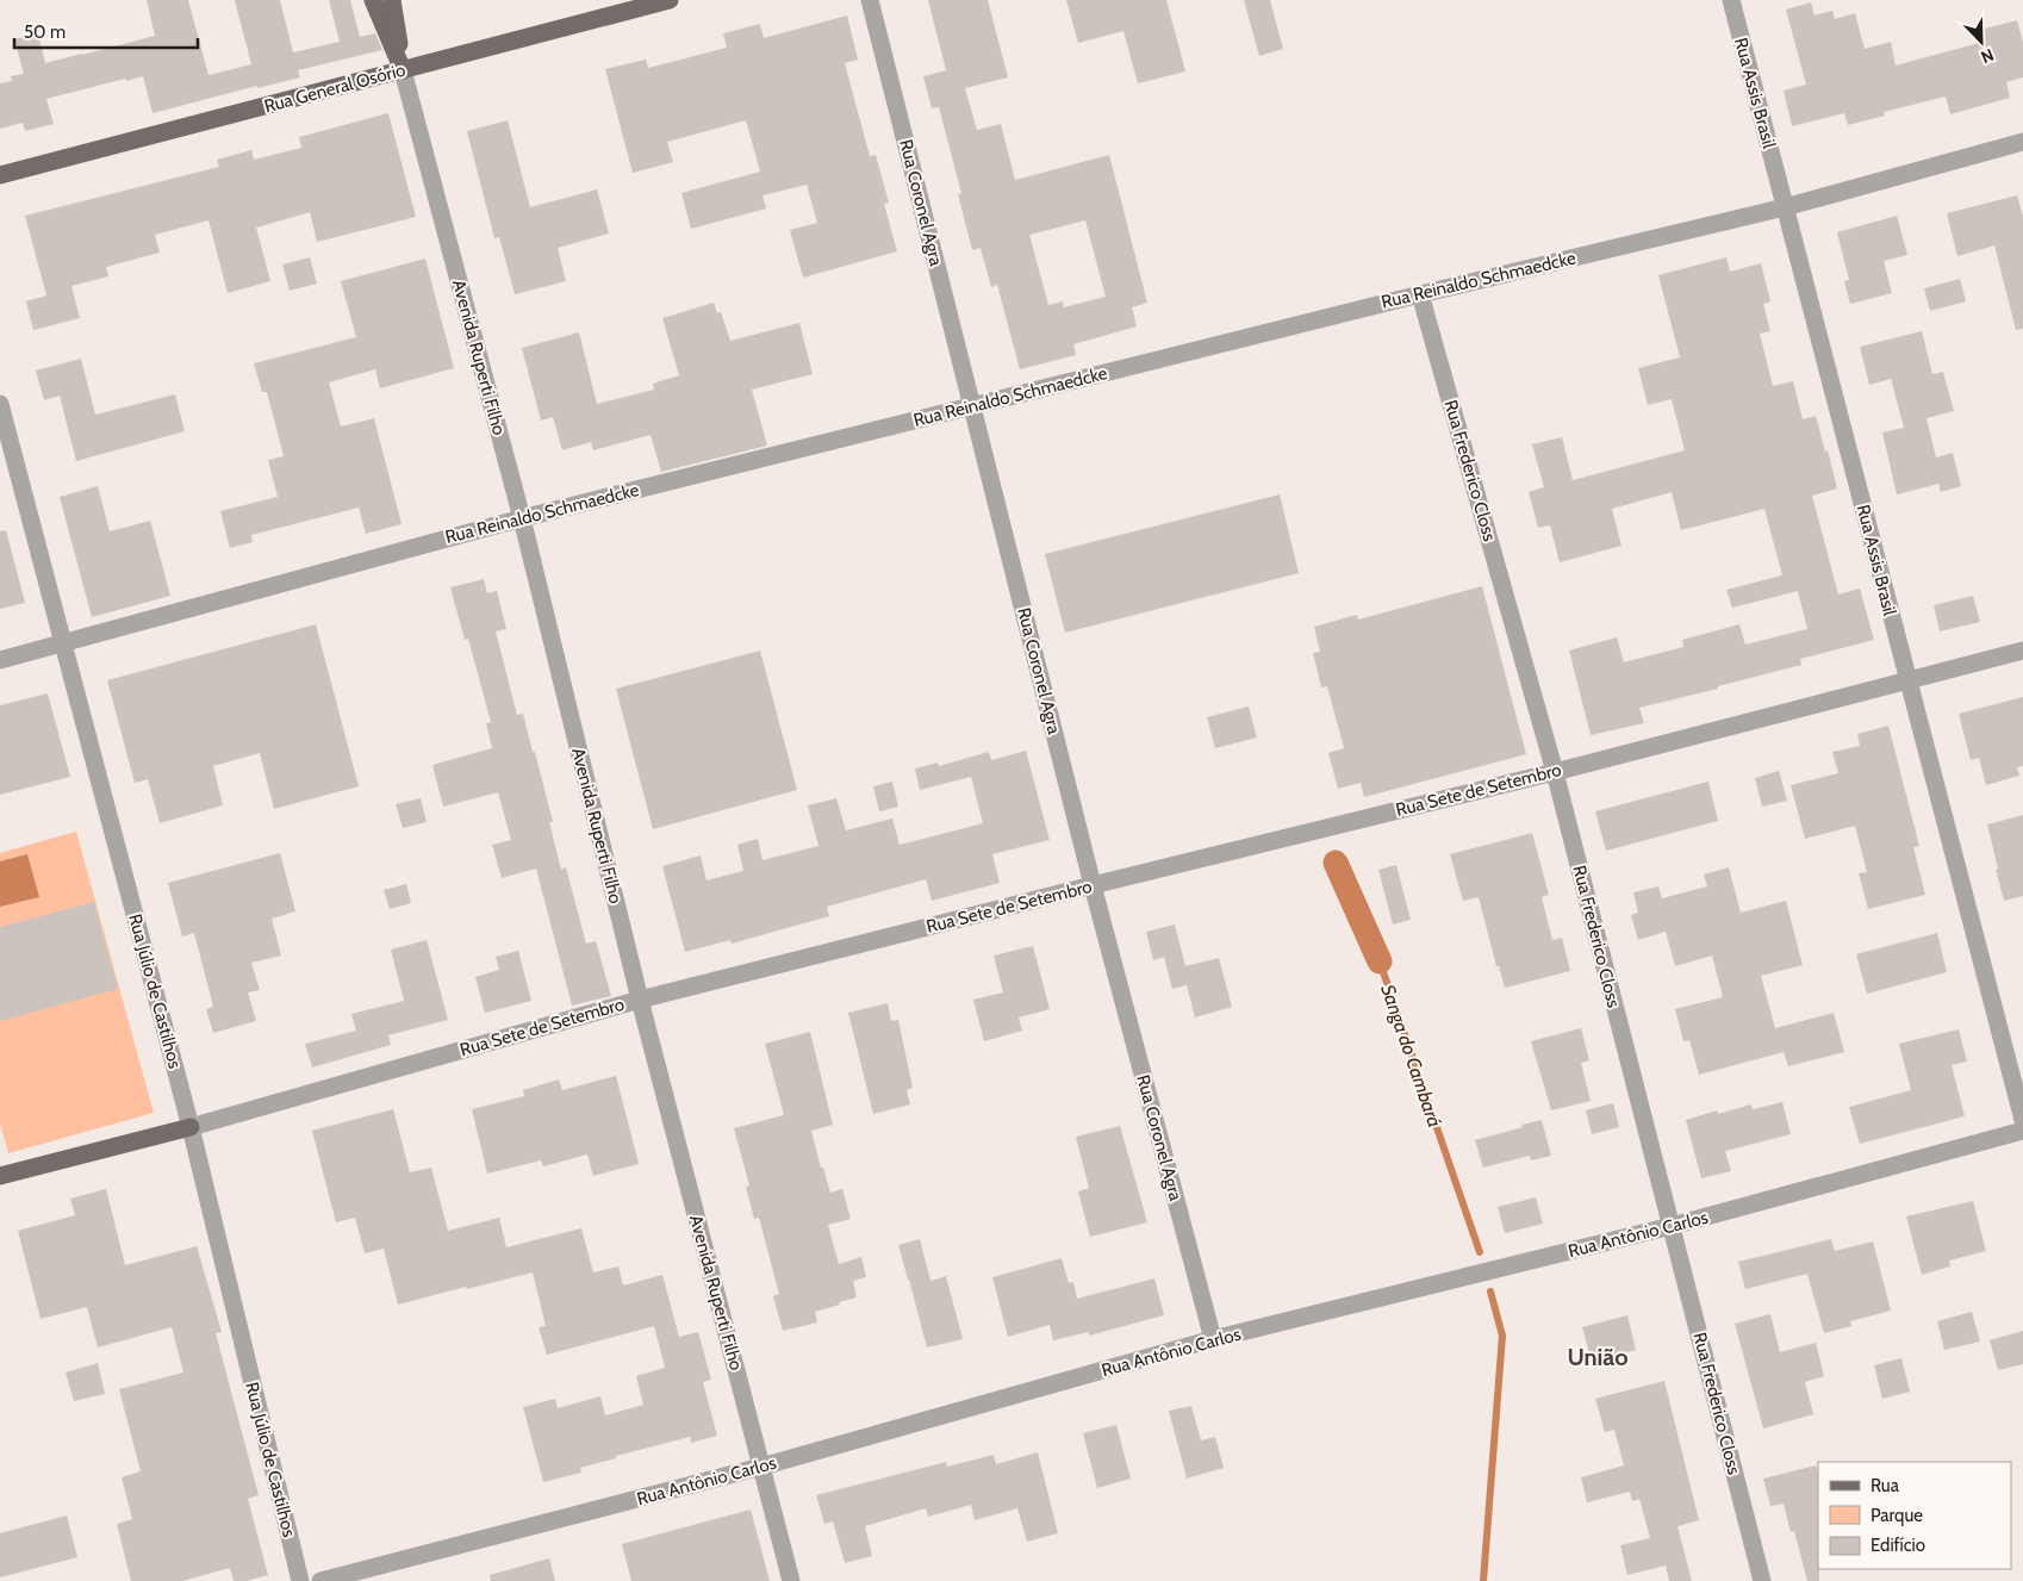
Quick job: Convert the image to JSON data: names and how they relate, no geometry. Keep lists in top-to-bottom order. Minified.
{"streets":{"main road":["Rua General Osório","Avenida Ruperti Filho","Rua Sete de Setembro"],"street":["Rua Assis Brasil","Rua Coronel Agra","Rua Reinaldo Schmaedcke","Rua Frederico Closs","Rua Júlio de Castilhos","Rua Antônio Carlos"]},"crossings":[["Rua General Osório","Avenida Ruperti Filho"],["Rua Assis Brasil","Rua Reinaldo Schmaedcke"],["Rua Assis Brasil","Rua Sete de Setembro"],["Rua Coronel Agra","Rua Reinaldo Schmaedcke"],["Rua Coronel Agra","Rua Sete de Setembro"],["Rua Coronel Agra","Rua Antônio Carlos"],["Rua Reinaldo Schmaedcke","Avenida Ruperti Filho"],["Rua Reinaldo Schmaedcke","Rua Frederico Closs"],["Rua Reinaldo Schmaedcke","Rua Júlio de Castilhos"],["Avenida Ruperti Filho","Rua Sete de Setembro"],["Avenida Ruperti Filho","Rua Antônio Carlos"],["Rua Frederico Closs","Rua Sete de Setembro"],["Rua Frederico Closs","Rua Antônio Carlos"],["Rua Sete de Setembro","Rua Júlio de Castilhos"]],"districts":["União"],"water":["Sanga do Cambará"],"legend":["Rua","Parque","Edifício"],"scale_bar":"50 m","north":"bottom right"}
